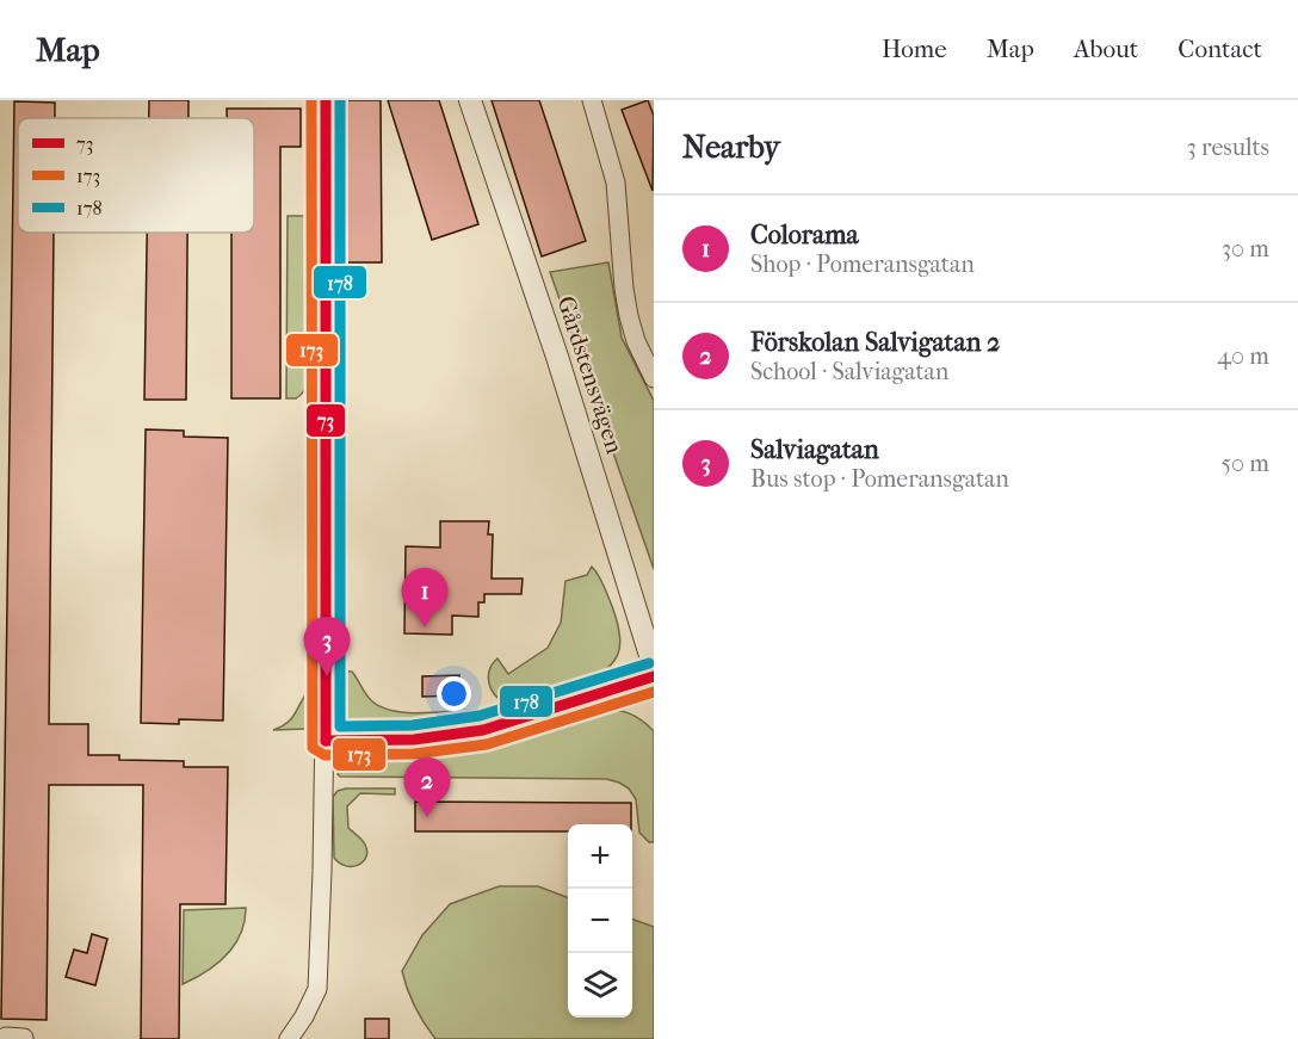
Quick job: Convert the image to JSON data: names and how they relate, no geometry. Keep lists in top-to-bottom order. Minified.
{"streets":{"street":["Gårdstensvägen"]},"lines":["transit line 73","transit line 173","transit line 178"],"legend":["73","173","178"],"page":{"header":"Map","nav":["Home","Map","About","Contact"],"heading":["Nearby","3 results"],"list":[{"mark":"1","name":"Colorama","note":"Shop · Pomeransgatan","value":"30 m"},{"mark":"2","name":"Förskolan Salvigatan 2","note":"School · Salviagatan","value":"40 m"},{"mark":"3","name":"Salviagatan","note":"Bus stop · Pomeransgatan","value":"50 m"}],"pins":["1","3","2"],"map_buttons":["+","−"]}}
